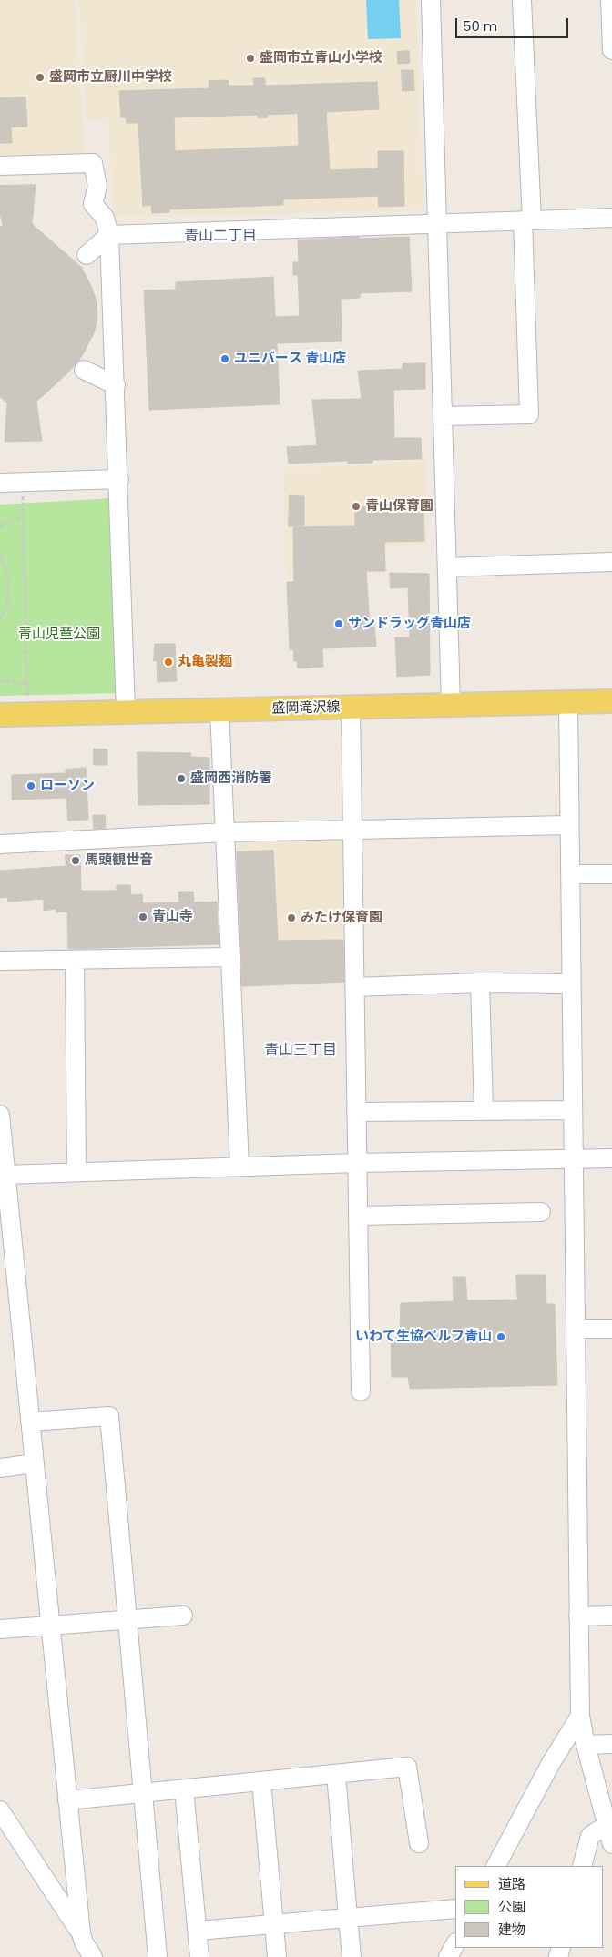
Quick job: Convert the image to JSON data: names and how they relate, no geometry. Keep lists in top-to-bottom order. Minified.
{"streets":{"main road":["盛岡滝沢線"]},"districts":["青山二丁目","青山三丁目"],"parks":["青山児童公園"],"places":["盛岡市立青山小学校","盛岡市立厨川中学校","ユニバース 青山店","青山保育園","サンドラッグ青山店","丸亀製麺","盛岡西消防署","ローソン","馬頭観世音","青山寺","みたけ保育園","いわて生協ベルフ青山"],"legend":["道路","公園","建物"],"scale_bar":"50 m"}
